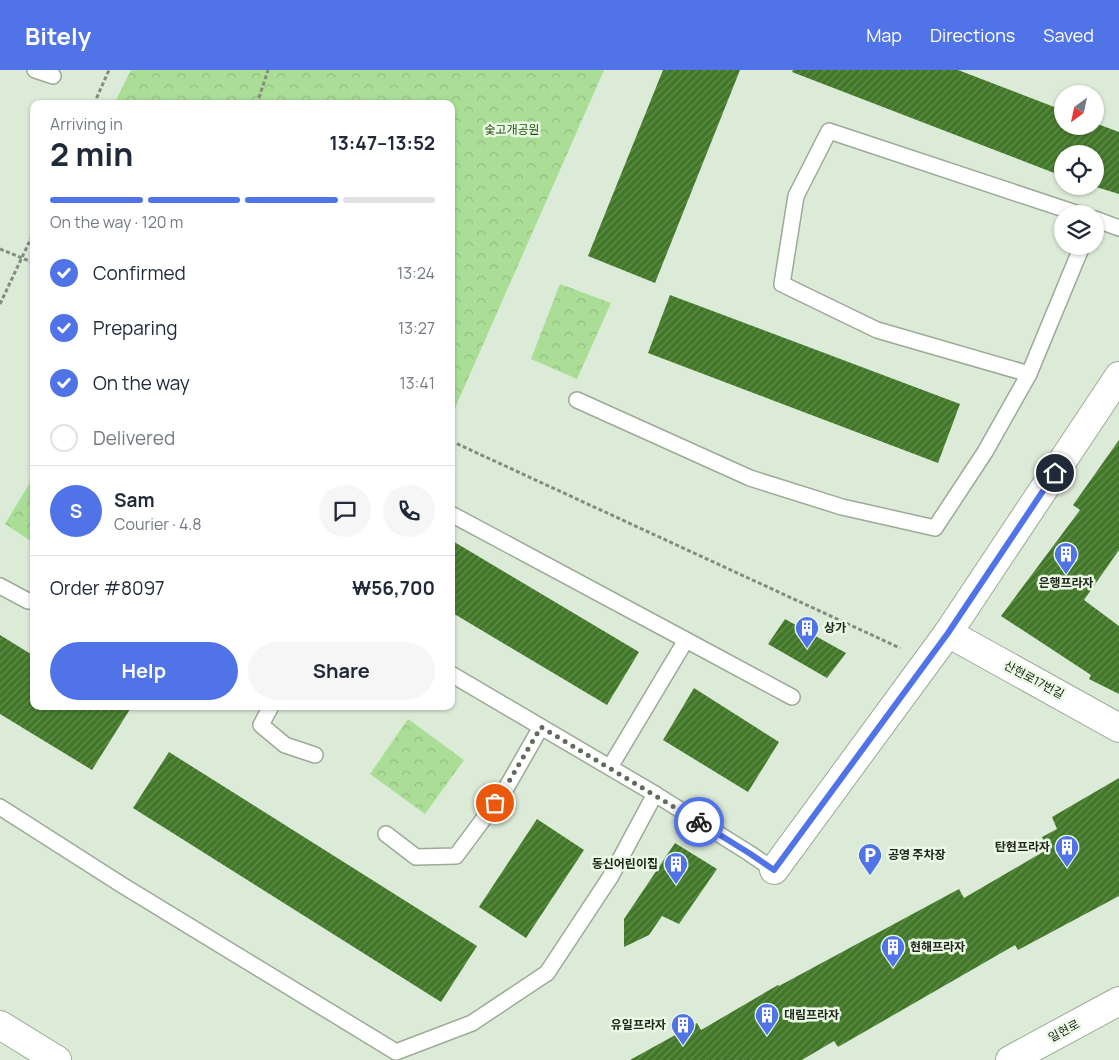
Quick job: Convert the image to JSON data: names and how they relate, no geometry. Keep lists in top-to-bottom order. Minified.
{"streets":{"street":["산현로17번길","일현로"]},"parks":["숯고개공원"],"places":{"building":["은행프라자","상가","탄현프라자","동신어린이집","현해프라자","대림프라자","유일프라자"],"parking":["공영 주차장"]},"north":"bottom left","page":{"header":"Bitely","nav":["Map","Directions","Saved"],"heading":["2 min","Arriving in","13:47–13:52"],"panel":["Sam","Courier · 4.8","Order #8097","₩56,700"],"bar":"On the way · 120 m","list":[["Confirmed","13:24"],["Preparing","13:27"],["On the way","13:41"],"Delivered"],"round":"S","buttons":["Help","Share"]}}
